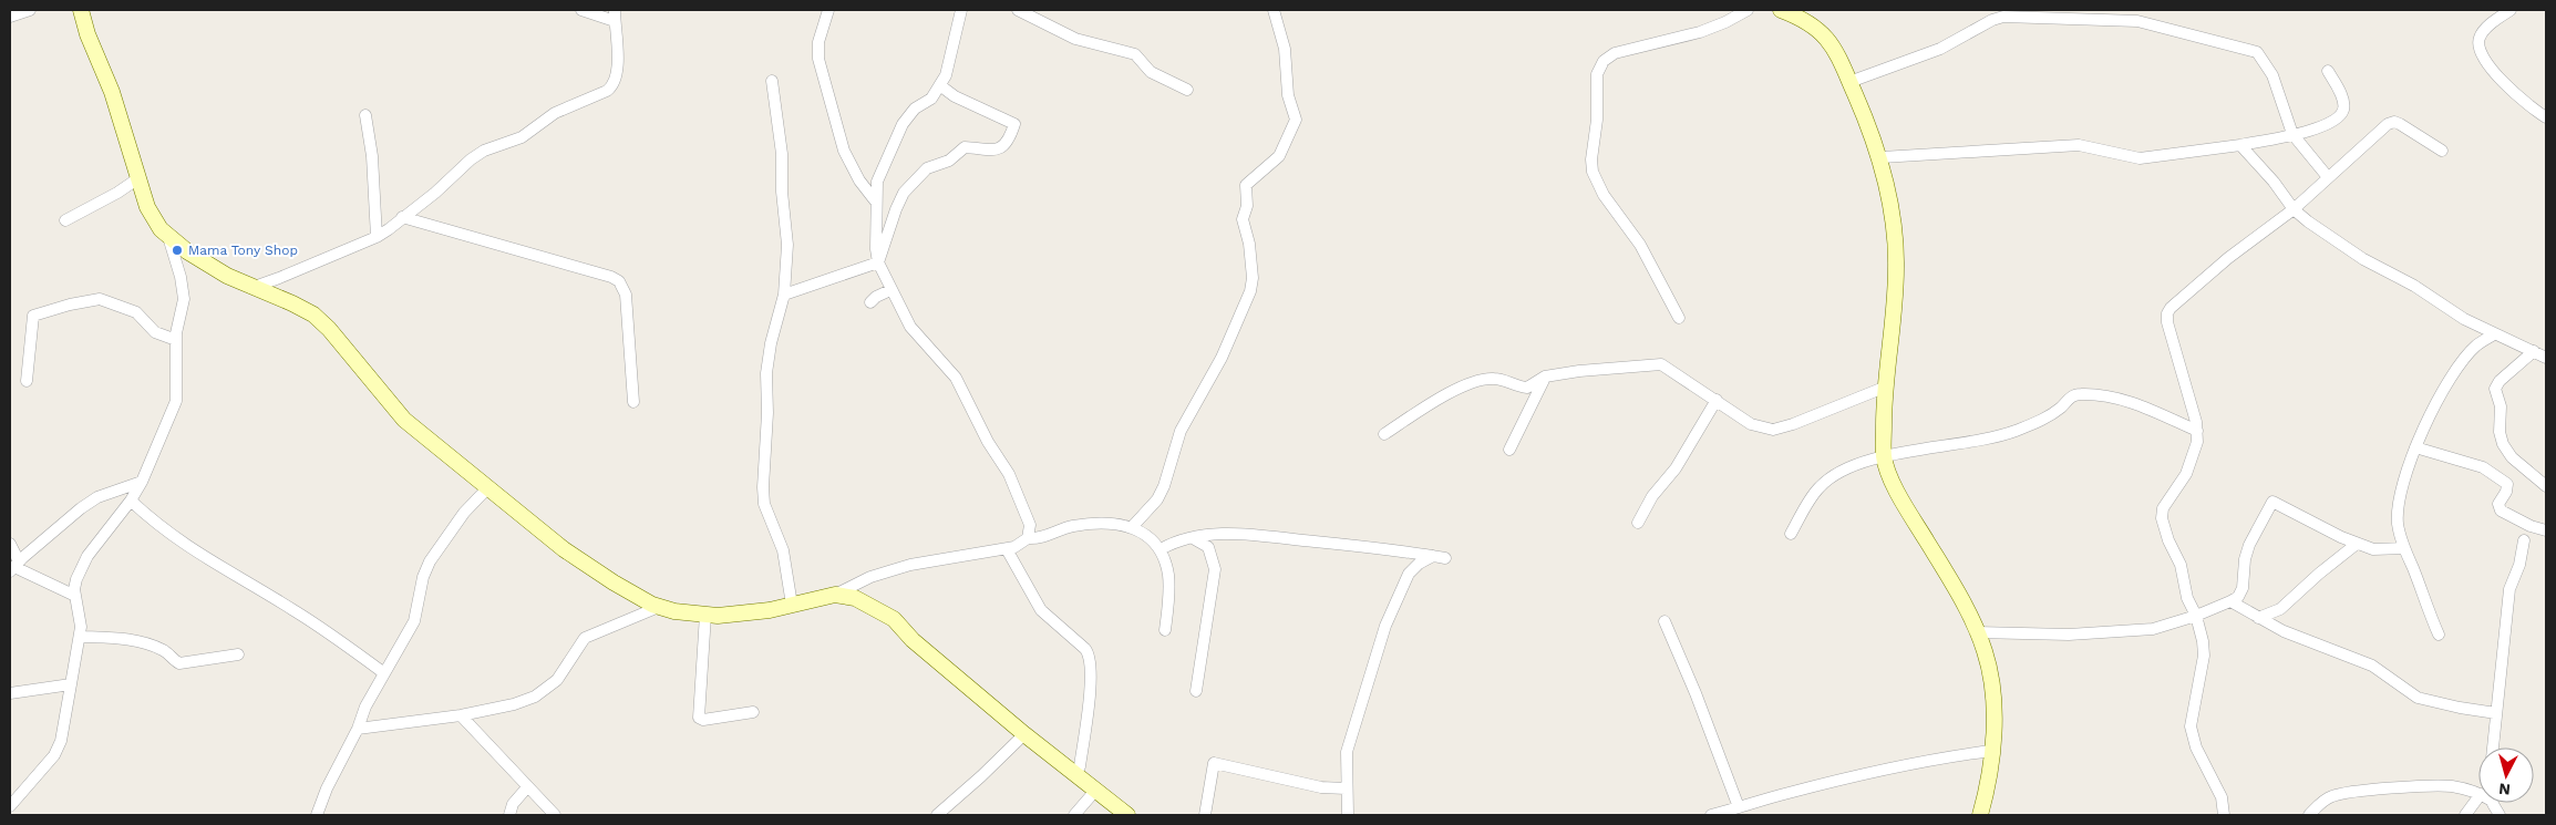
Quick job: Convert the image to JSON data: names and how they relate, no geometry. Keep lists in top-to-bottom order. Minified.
{"places":["Mama Tony Shop"],"north":"bottom"}
